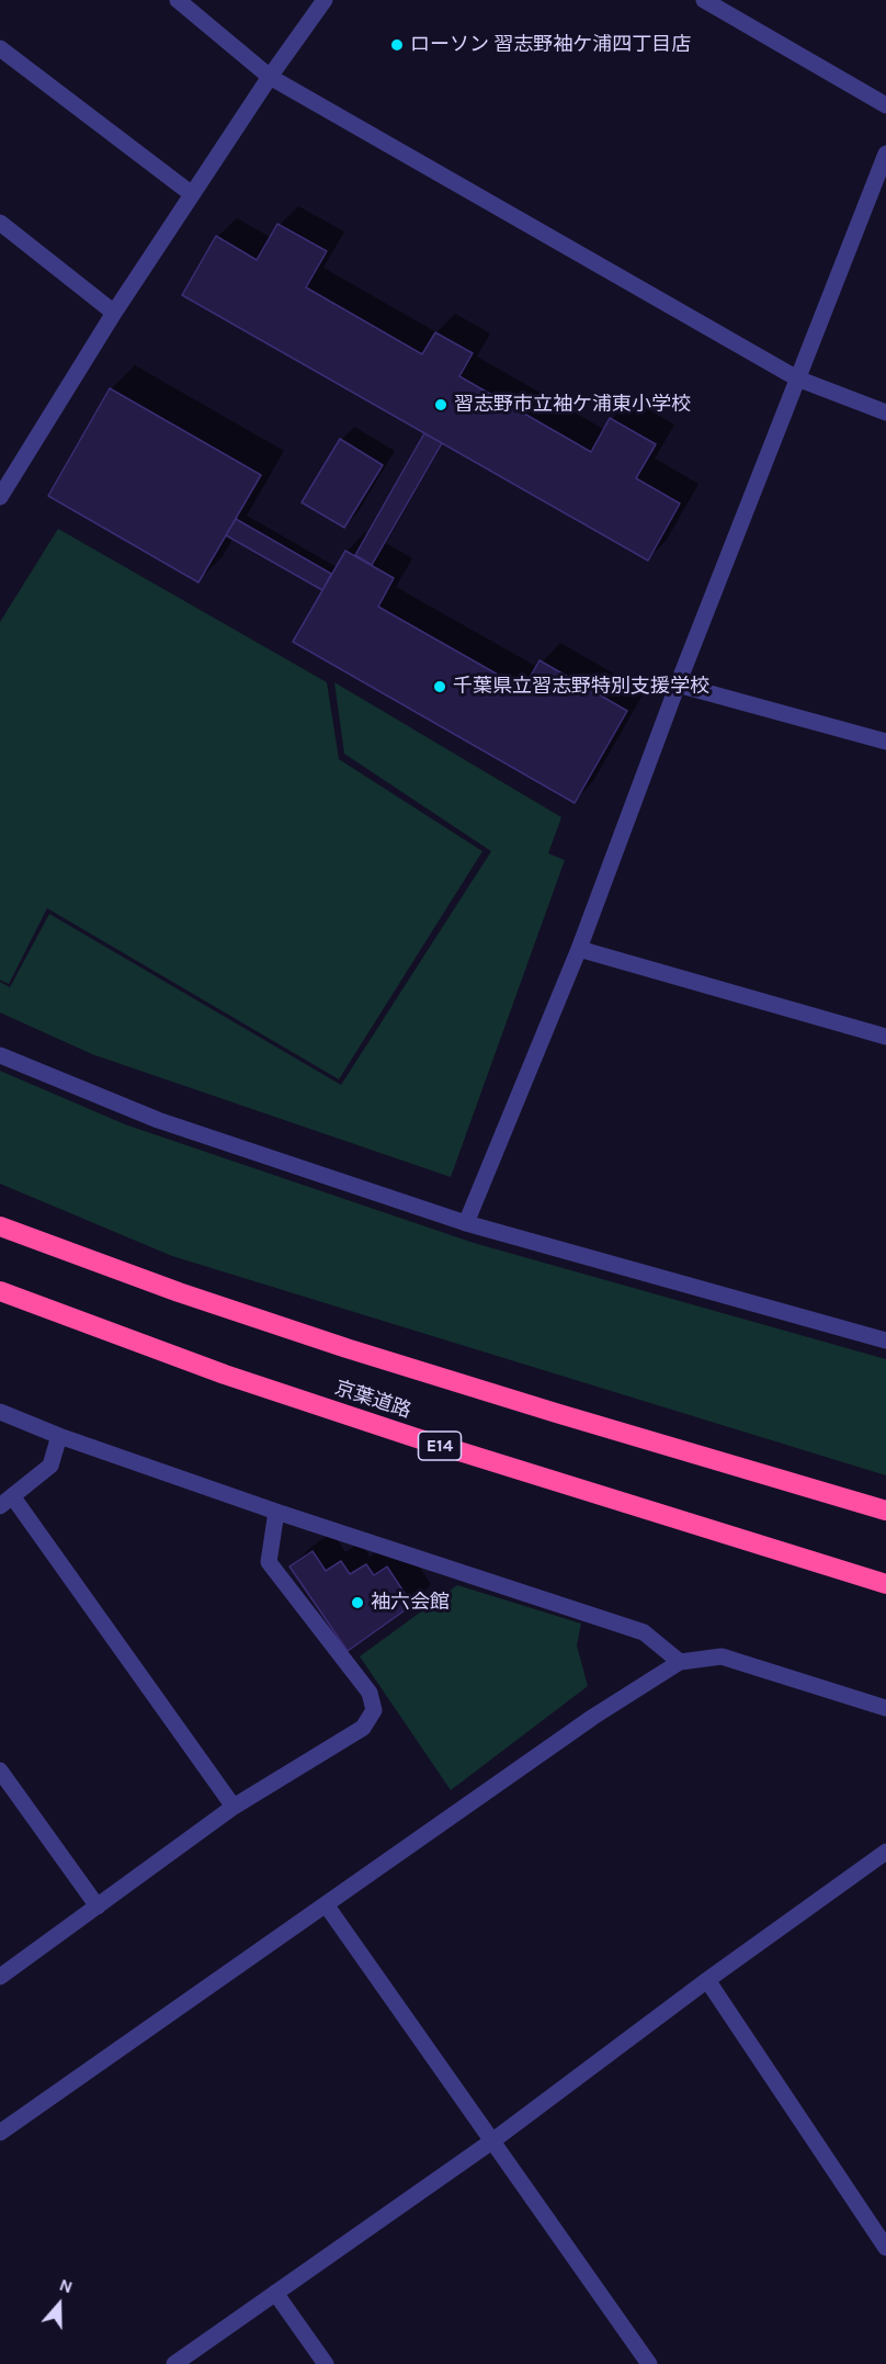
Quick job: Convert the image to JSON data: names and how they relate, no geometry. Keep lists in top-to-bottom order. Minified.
{"streets":{"highway":["京葉道路","E14"]},"places":["ローソン 習志野袖ケ浦四丁目店","習志野市立袖ケ浦東小学校","千葉県立習志野特別支援学校","袖六会館"],"north":"top"}
